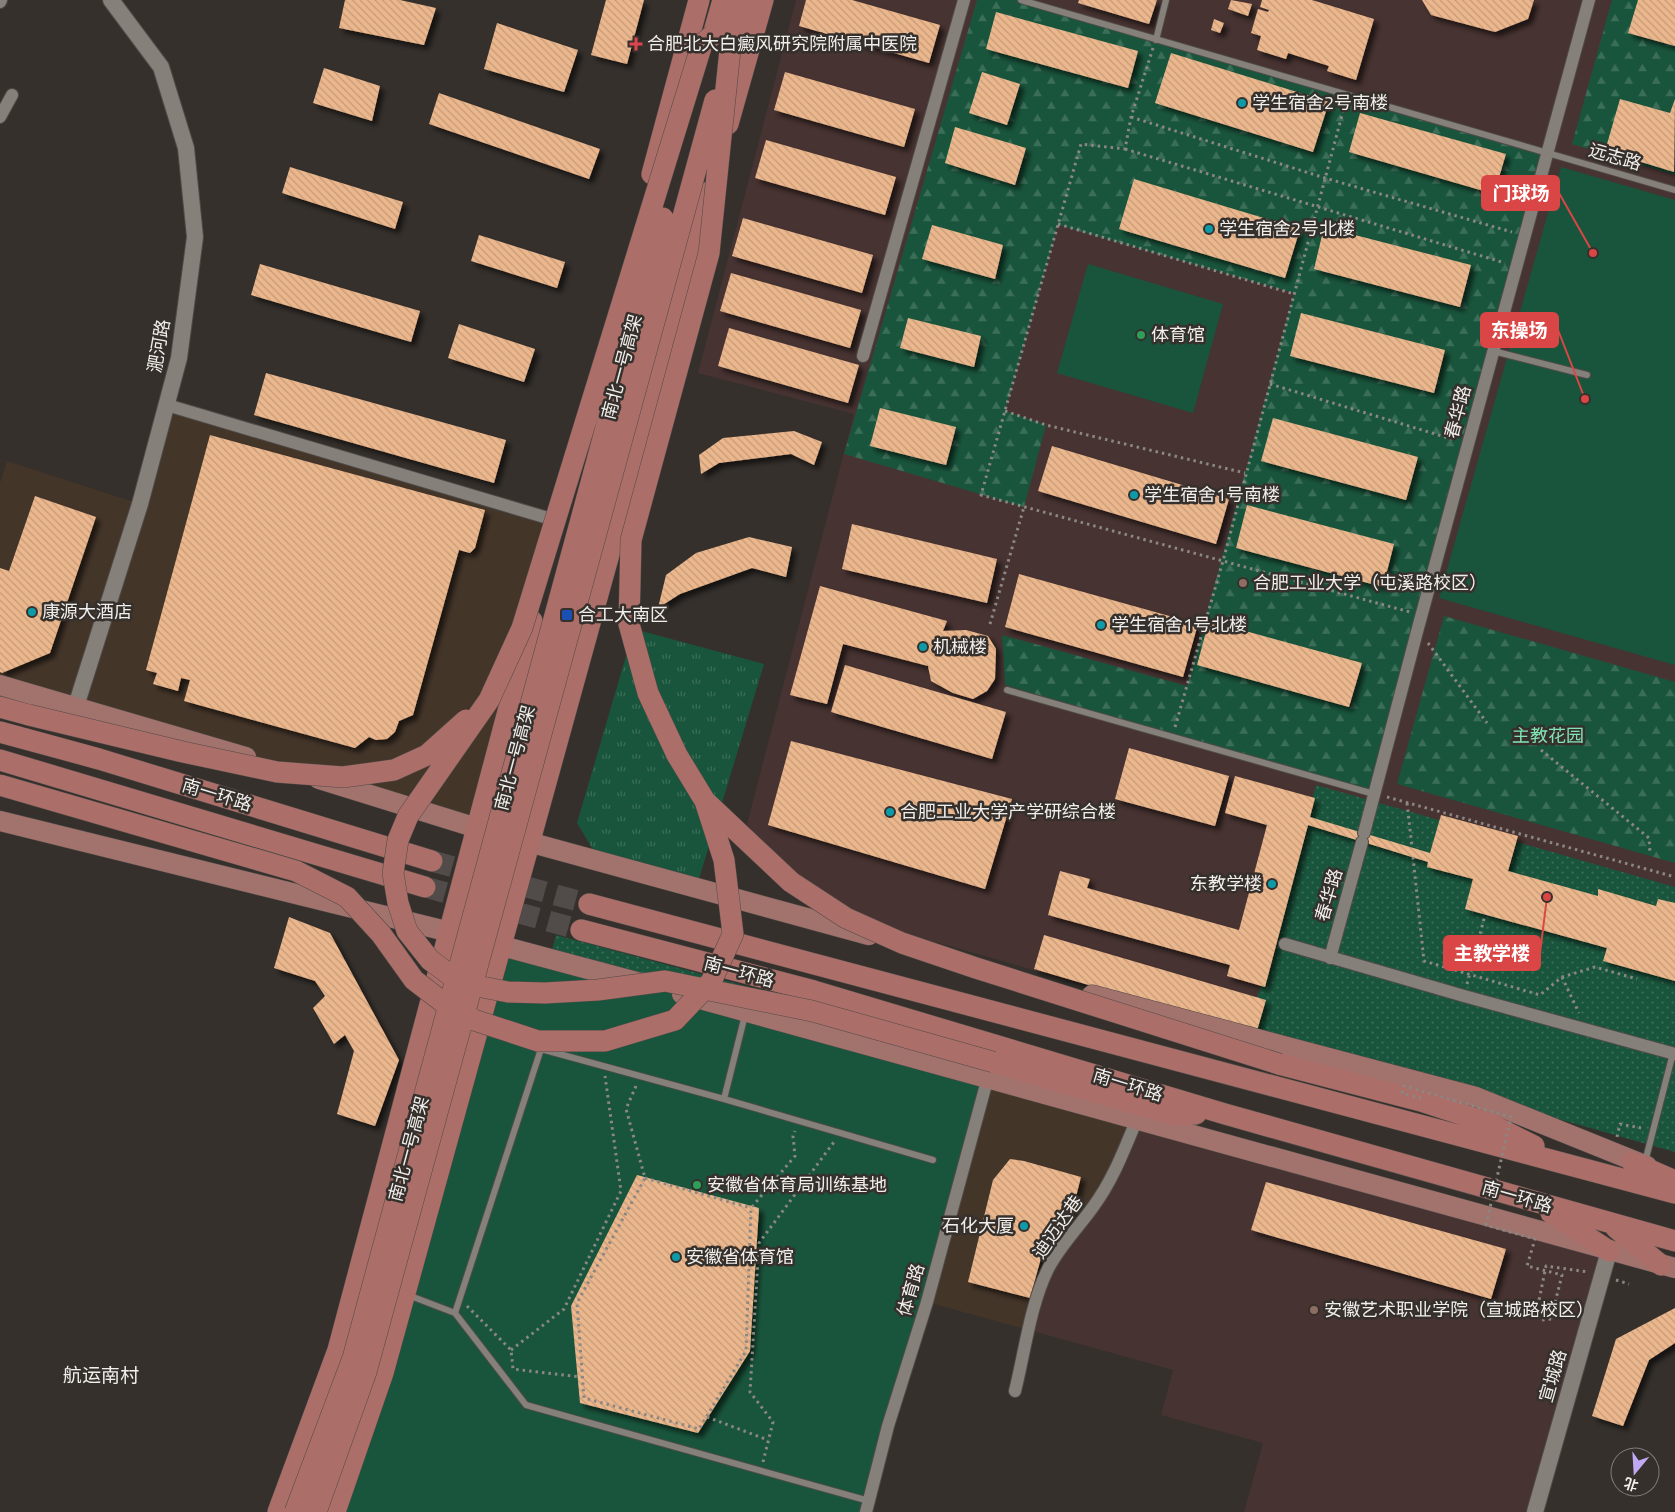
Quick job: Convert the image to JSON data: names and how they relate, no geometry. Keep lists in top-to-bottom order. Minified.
{"streets":{"highway":["南北一号高架","南一环路"],"street":["淝河路","春华路","迪迈达巷","体育路","宣城路"],"lane":["远志路"]},"crossings":[["远志路","春华路"]],"districts":["航运南村"],"parks":["主教花园"],"places":{"health":["合肥北大白癜风研究院附属中医院"],"other":["学生宿舍2号南楼","学生宿舍2号北楼","门球场","体育馆","东操场","学生宿舍1号南楼","合肥工业大学（屯溪路校区）","康源大酒店","学生宿舍1号北楼","机械楼","合肥工业大学产学研综合楼","东教学楼","主教学楼","安徽省体育局训练基地","石化大厦","安徽省体育馆","安徽艺术职业学院（宣城路校区）"],"transit":["合工大南区"]},"north":"bottom"}
